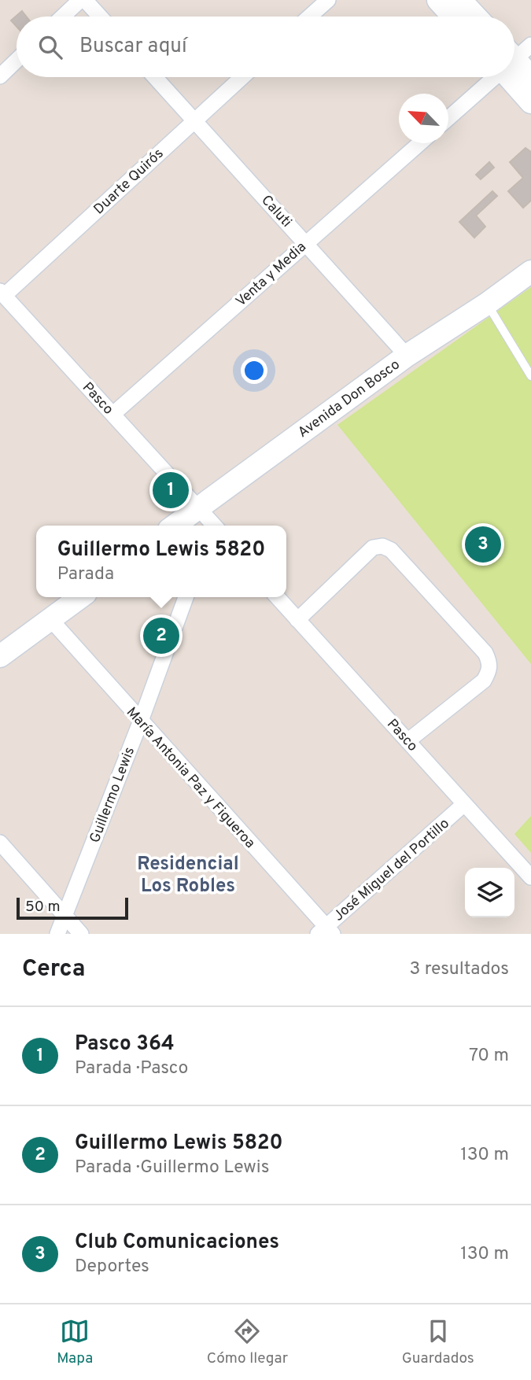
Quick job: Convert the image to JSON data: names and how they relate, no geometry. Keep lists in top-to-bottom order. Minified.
{"streets":{"main road":["Avenida Don Bosco"],"street":["Duarte Quirós","Caluti","Venta y Media","Pasco","María Antonia Paz y Figueroa","Guillermo Lewis","José Miguel del Portillo"]},"crossings":[["Duarte Quirós","Caluti"],["Duarte Quirós","Pasco"],["Caluti","Venta y Media"],["Caluti","Avenida Don Bosco"],["Venta y Media","Pasco"],["Pasco","Avenida Don Bosco"],["Pasco","José Miguel del Portillo"],["María Antonia Paz y Figueroa","Guillermo Lewis"],["María Antonia Paz y Figueroa","José Miguel del Portillo"]],"districts":["Residencial Los Robles"],"scale_bar":"50 m","north":"top left","page":{"search":"Buscar aquí","pins":["1","3","2"],"popup":["Guillermo Lewis 5820","Parada"],"scale":"50 m","heading":["Cerca","3 resultados"],"list":[{"mark":"1","name":"Pasco 364","note":"Parada · Pasco","value":"70 m"},{"mark":"2","name":"Guillermo Lewis 5820","note":"Parada · Guillermo Lewis","value":"130 m"},{"mark":"3","name":"Club Comunicaciones","note":"Deportes","value":"130 m"}],"nav":["Mapa","Cómo llegar","Guardados"]}}
